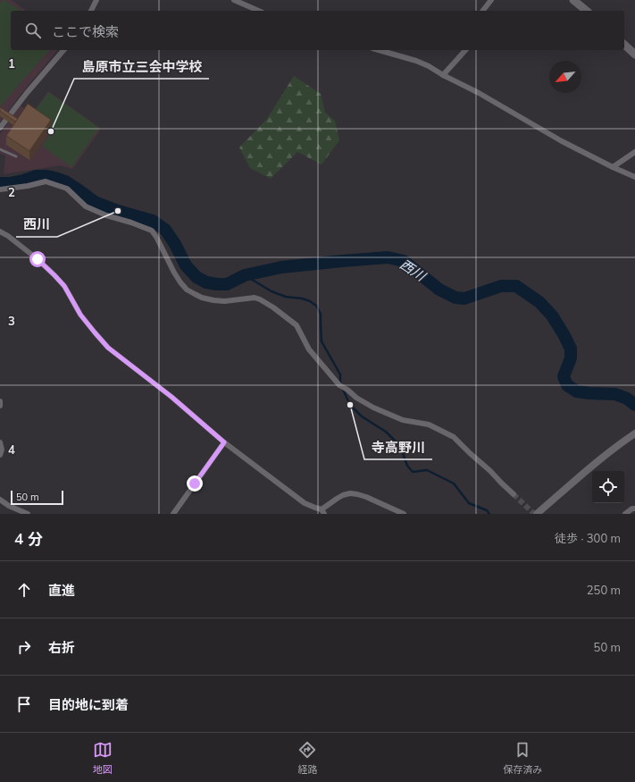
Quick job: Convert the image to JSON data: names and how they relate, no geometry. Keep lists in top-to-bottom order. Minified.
{"water":["西川"],"places":["島原市立三会中学校","西川","寺高野川"],"scale_bar":"50 m","north":"bottom left","page":{"search":"ここで検索","scale":"50 m","heading":["4 分","徒歩 · 300 m"],"list":[["直進","250 m"],["右折","50 m"],"目的地に到着"],"nav":["地図","経路","保存済み"]},"grid":{"rows":["1","2","3","4"]}}
